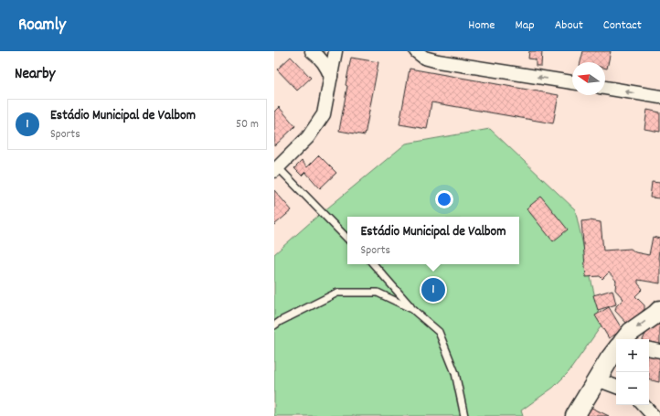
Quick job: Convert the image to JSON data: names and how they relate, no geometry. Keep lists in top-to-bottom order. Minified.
{"north":"left","page":{"header":"Roamly","nav":["Home","Map","About","Contact"],"heading":"Nearby","list":[{"mark":"1","name":"Estádio Municipal de Valbom","note":"Sports","value":"50 m"}],"popup":["Estádio Municipal de Valbom","Sports"],"pins":"1","map_buttons":["+","−"]}}
